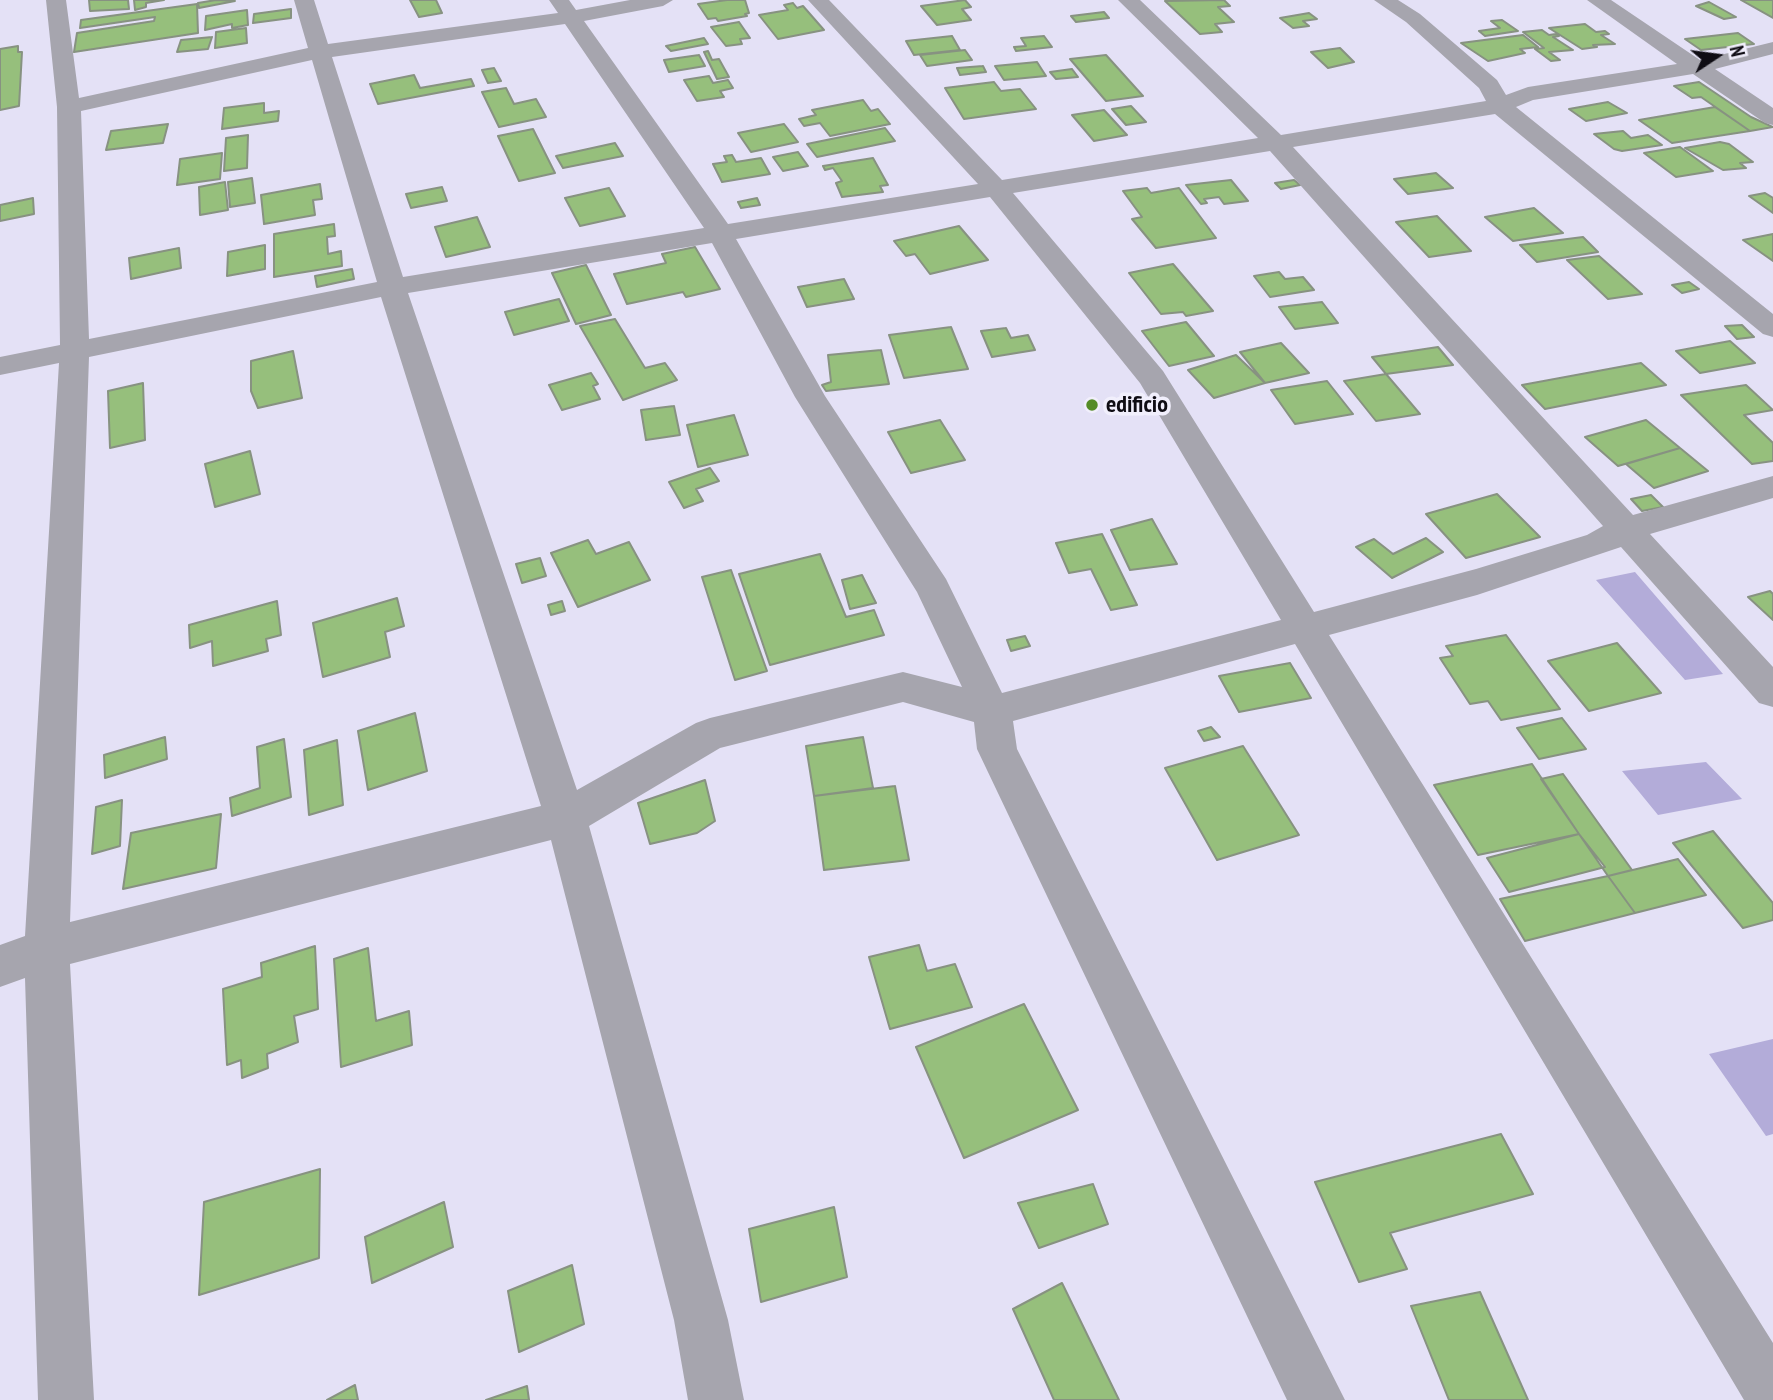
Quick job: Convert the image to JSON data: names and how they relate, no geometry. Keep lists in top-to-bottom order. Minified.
{"places":["edificio"],"north":"right"}
